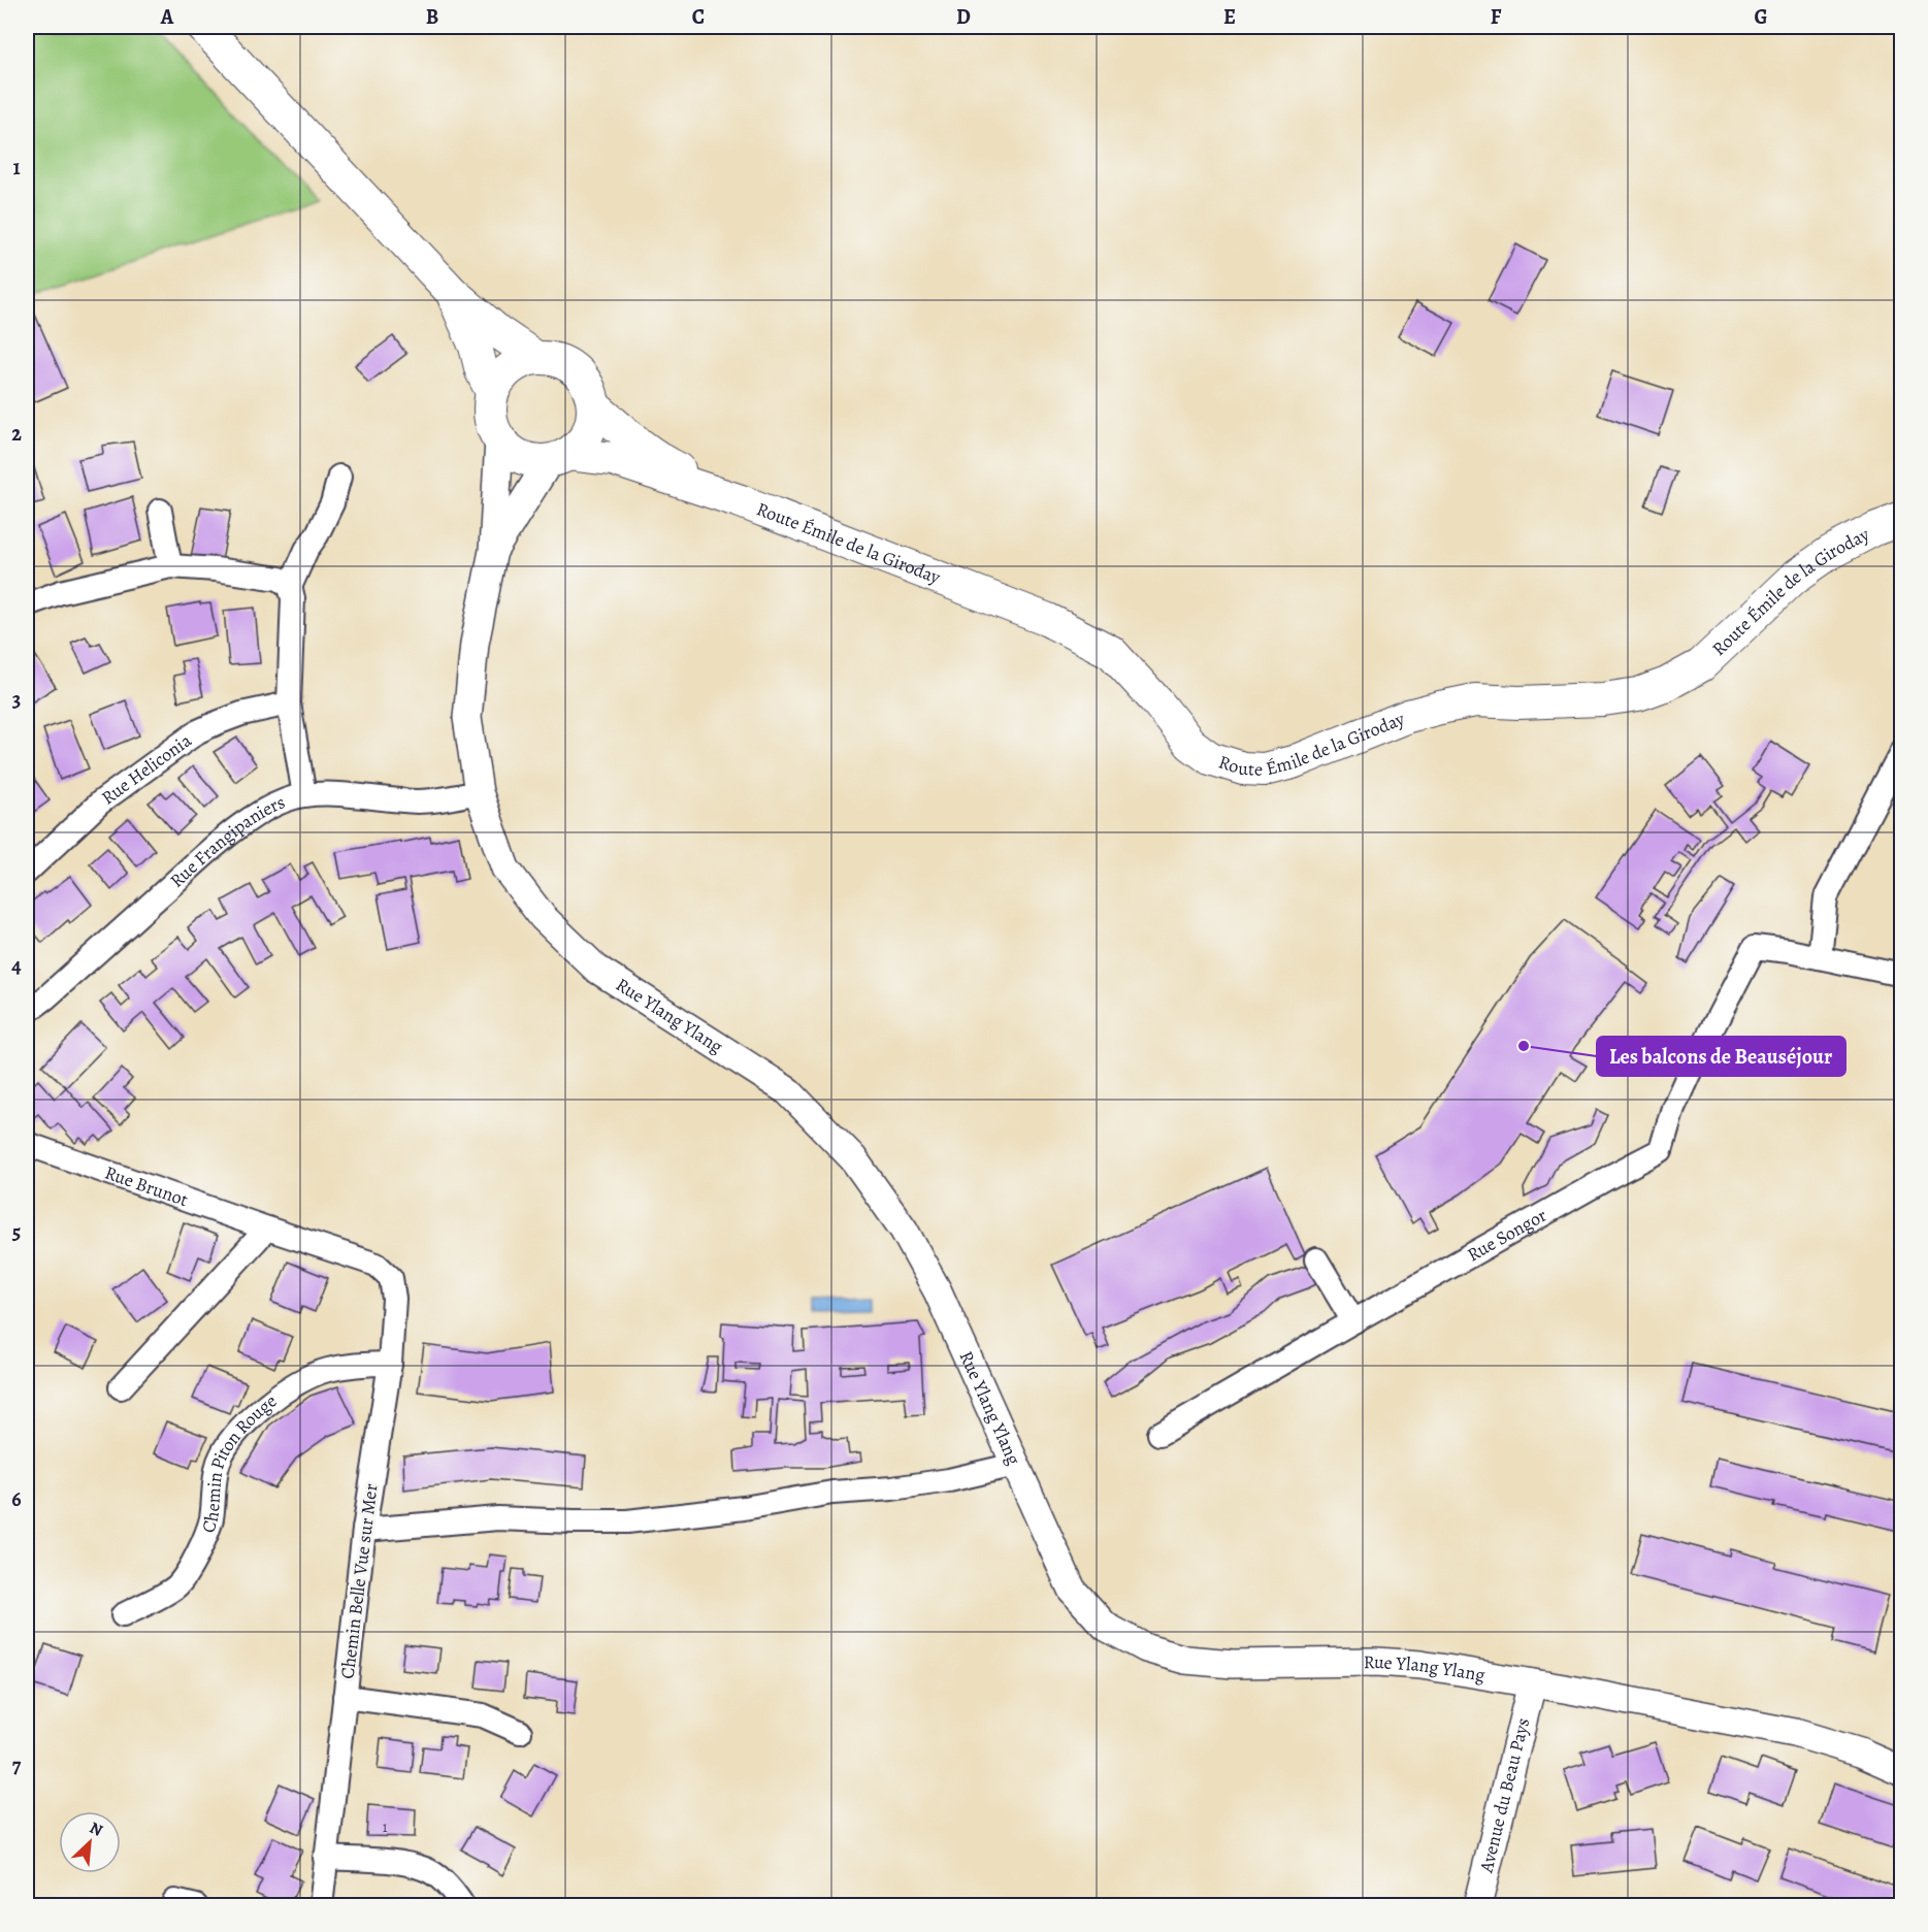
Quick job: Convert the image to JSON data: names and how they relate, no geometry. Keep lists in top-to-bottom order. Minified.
{"streets":{"main road":["Route Émile de la Giroday"],"street":["Rue Heliconia","Rue Frangipaniers","Rue Ylang Ylang","Rue Brunot","Rue Songor","Chemin Piton Rouge","Chemin Belle Vue sur Mer","Avenue du Beau Pays"]},"crossings":[["Rue Frangipaniers","Rue Ylang Ylang"],["Rue Ylang Ylang","Avenue du Beau Pays"],["Rue Brunot","Chemin Belle Vue sur Mer"],["Chemin Piton Rouge","Chemin Belle Vue sur Mer"]],"places":["Les balcons de Beauséjour"],"house_numbers":["1"],"north":"top right","grid":{"columns":["A","B","C","D","E","F","G"],"rows":["1","2","3","4","5","6","7"]}}
